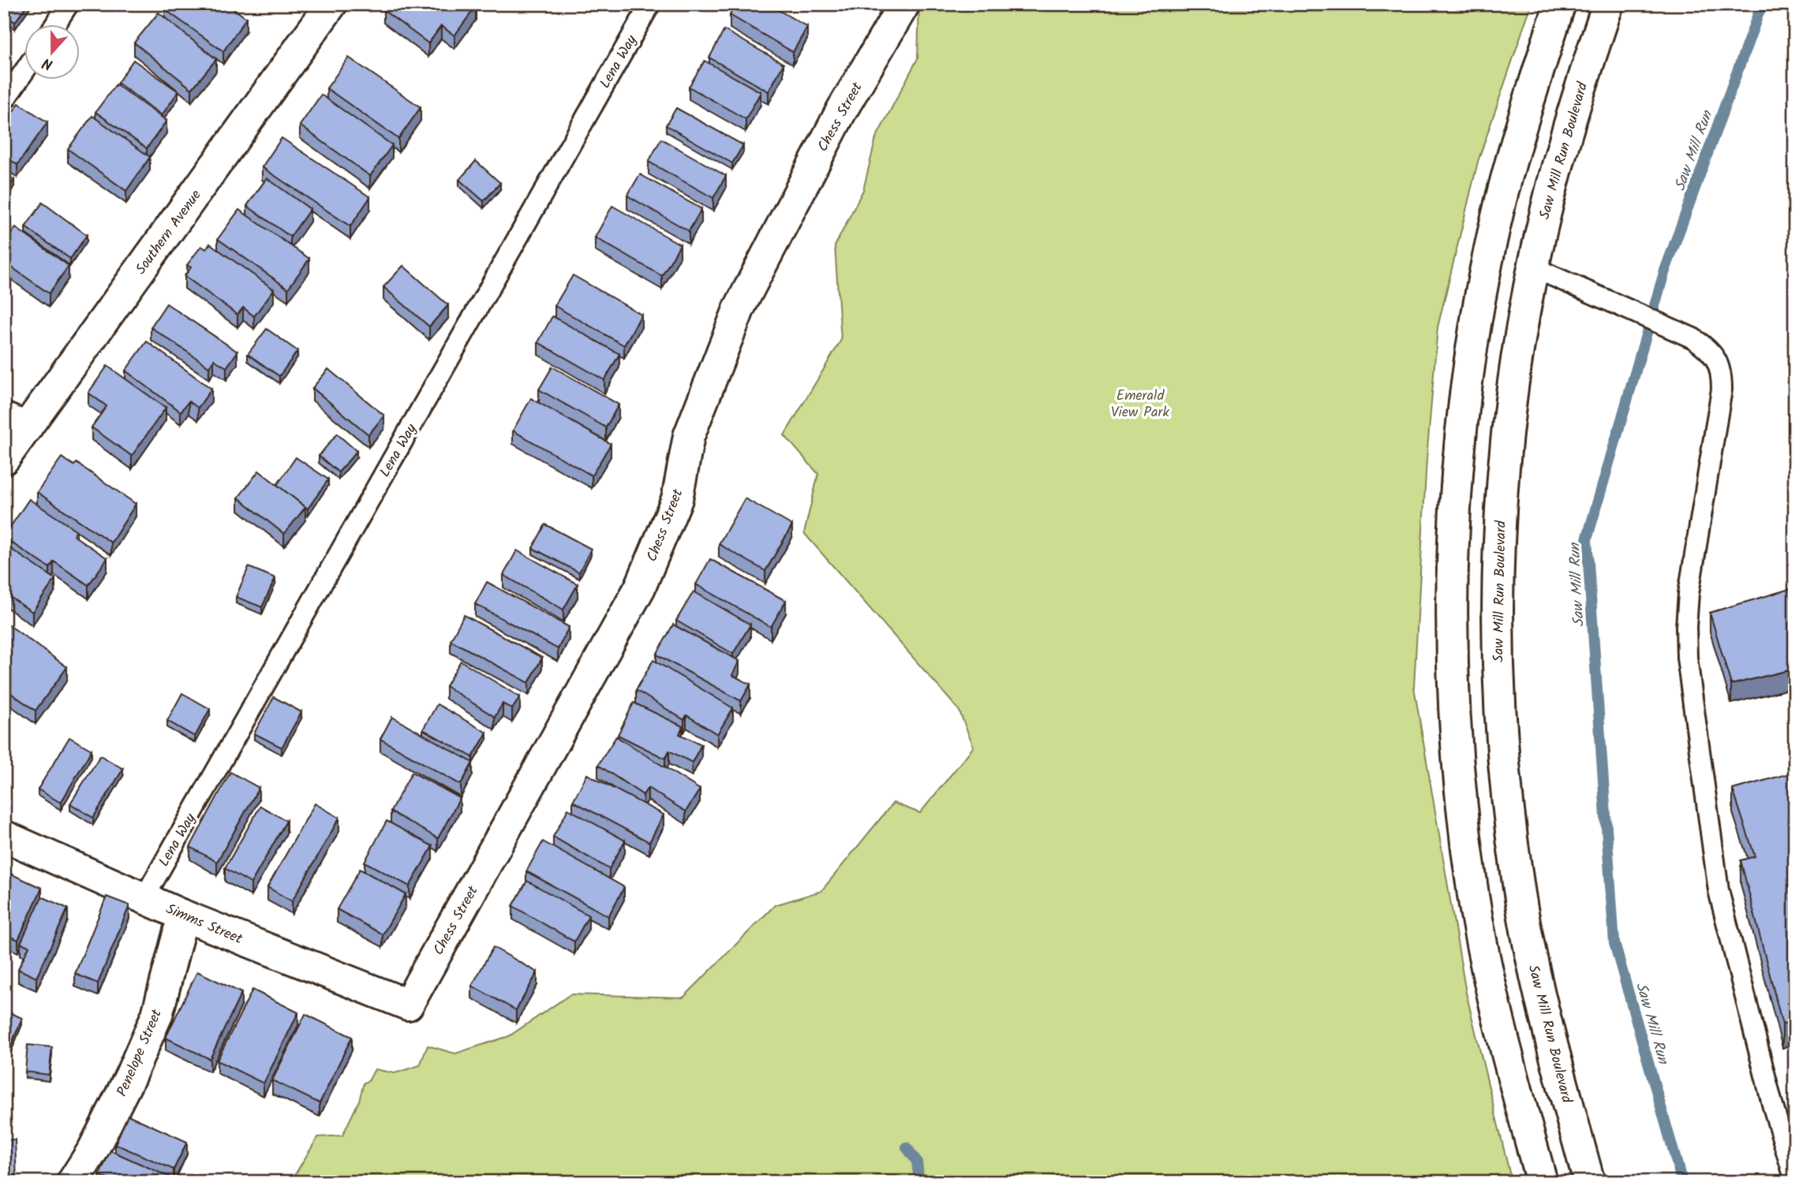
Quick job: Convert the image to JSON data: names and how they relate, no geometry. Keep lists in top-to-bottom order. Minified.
{"streets":{"main road":["Chess Street","Saw Mill Run Boulevard","Southern Avenue","Simms Street","Penelope Street"],"lane":["Lena Way"]},"crossings":[["Lena Way","Simms Street"],["Chess Street","Simms Street"],["Simms Street","Penelope Street"]],"water":["Saw Mill Run"],"parks":["Emerald View Park"],"north":"bottom"}
